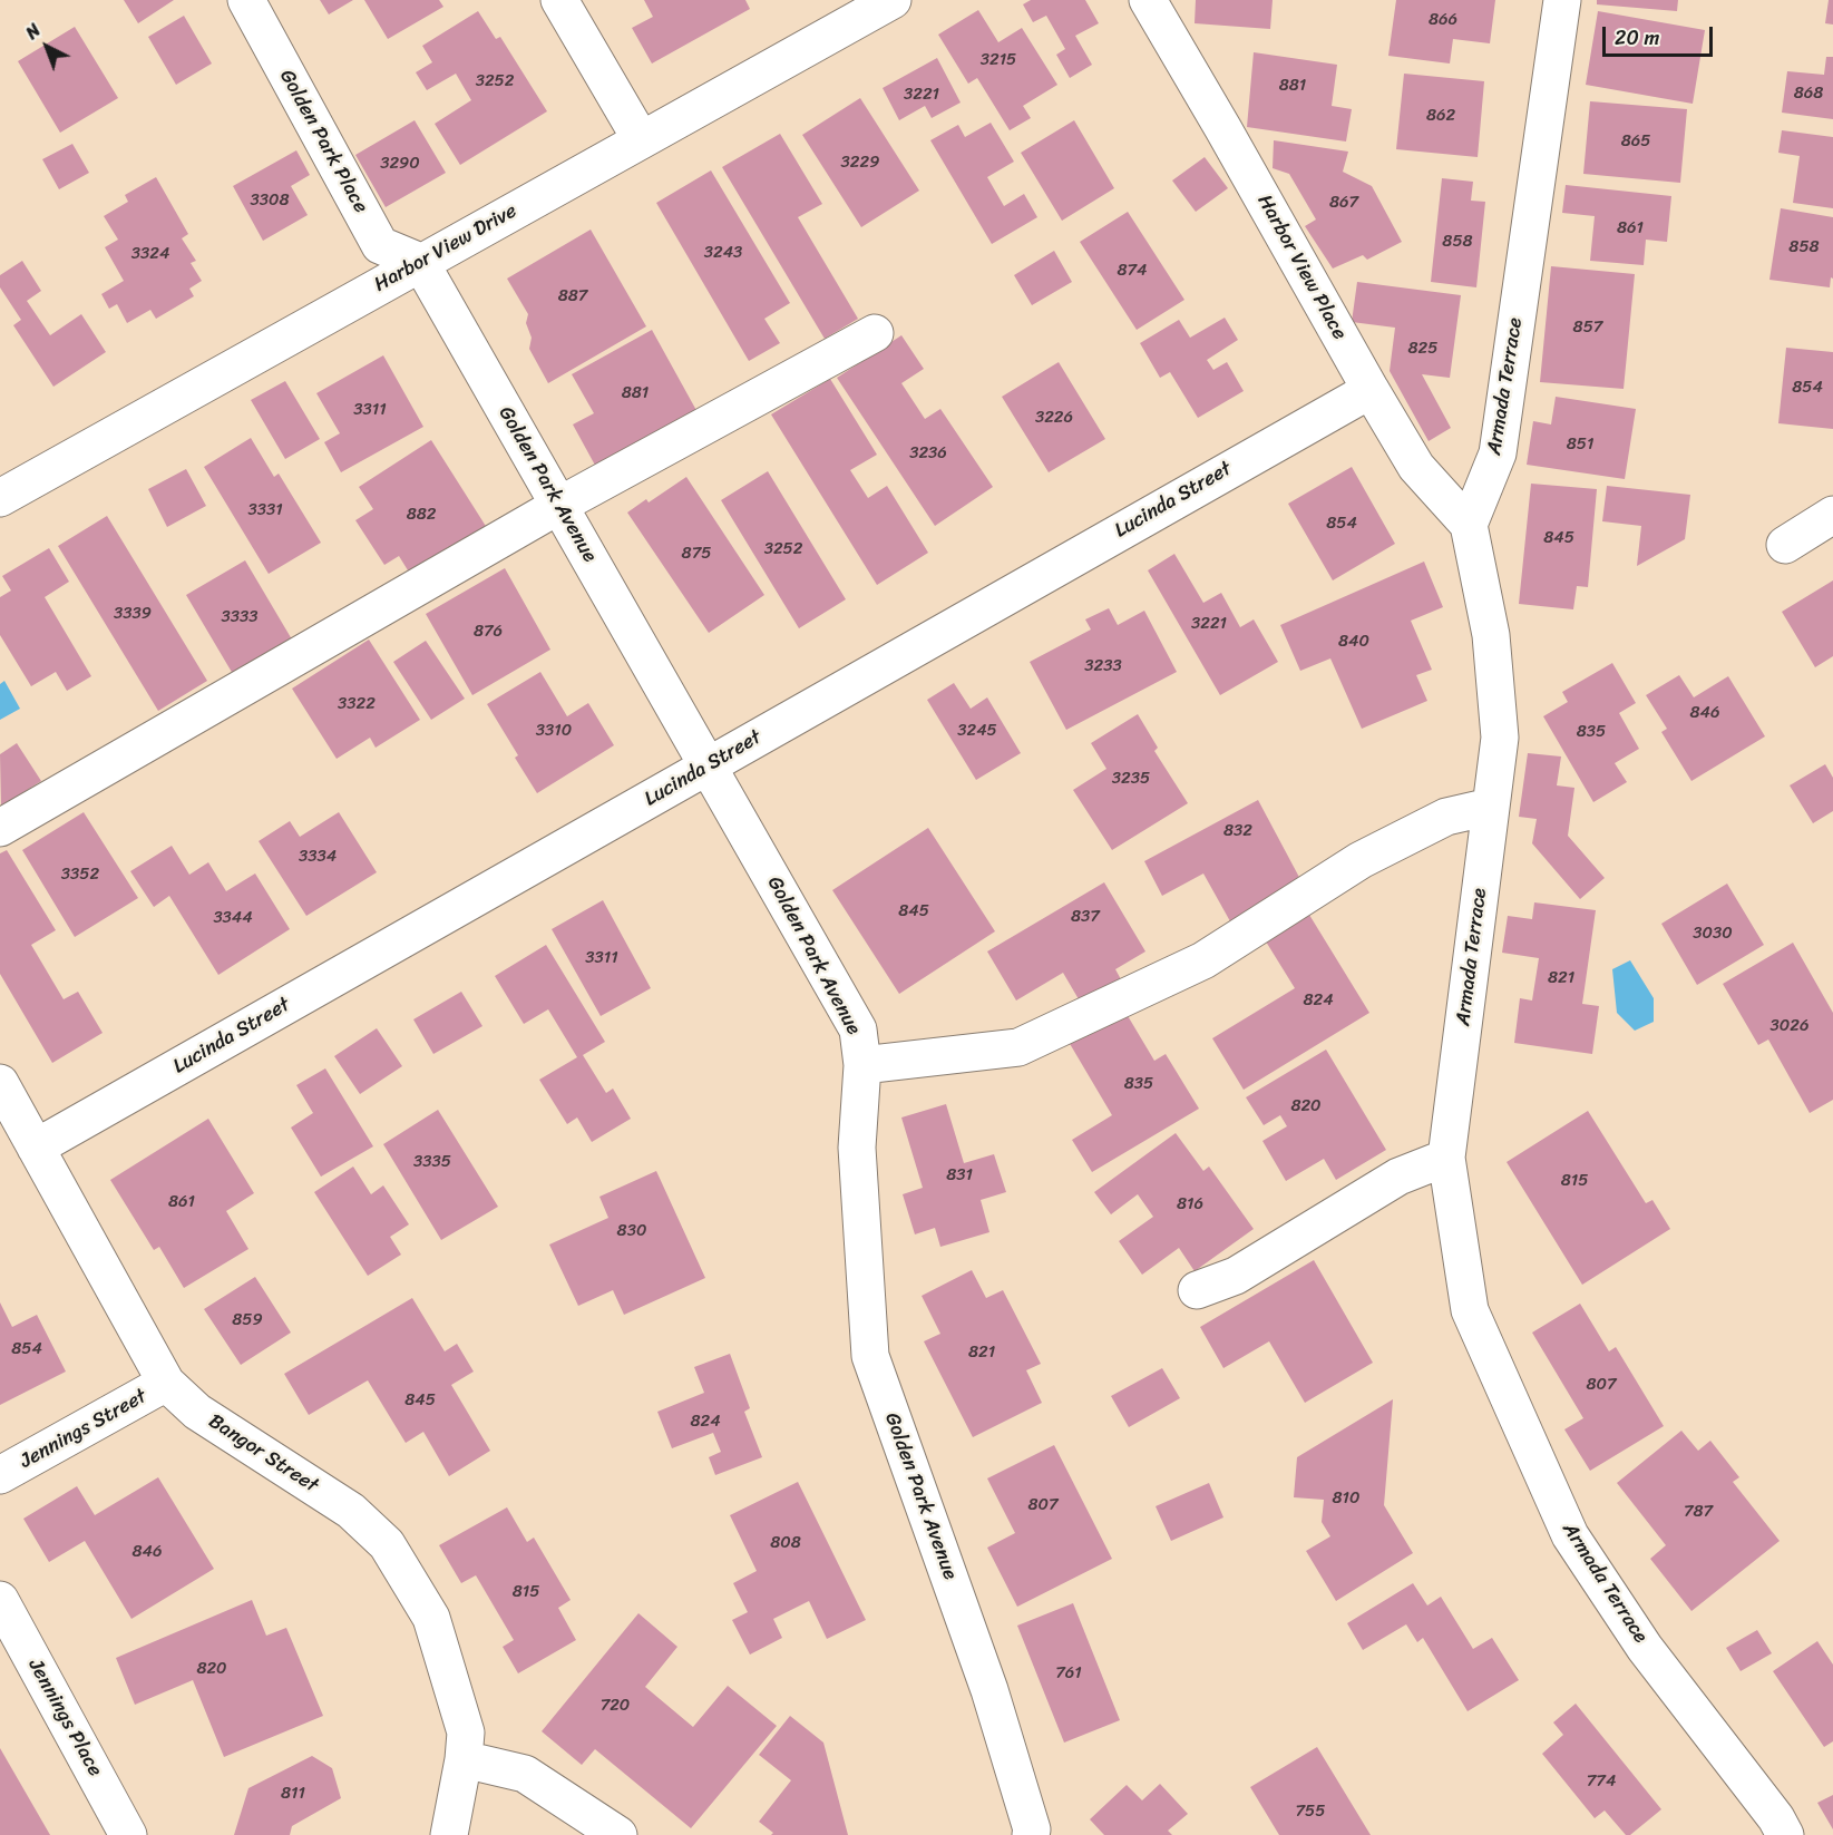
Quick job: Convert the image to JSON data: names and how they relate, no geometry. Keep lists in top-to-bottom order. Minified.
{"streets":{"street":["Golden Park Place","Harbor View Drive","Harbor View Place","Armada Terrace","Golden Park Avenue","Lucinda Street","Jennings Street","Bangor Street","Jennings Place"]},"crossings":[["Golden Park Place","Harbor View Drive"],["Golden Park Place","Golden Park Avenue"],["Harbor View Drive","Golden Park Avenue"],["Harbor View Place","Armada Terrace"],["Harbor View Place","Lucinda Street"],["Golden Park Avenue","Lucinda Street"],["Lucinda Street","Bangor Street"],["Jennings Street","Bangor Street"]],"house_numbers":["866","3215","3252","881","868","3221","862","865","3229","3290","3308","867","861","858","858","3243","3324","874","887","857","825","854","881","3311","3226","851","3236","3331","882","854","845","3252","875","3339","3333","3221","876","840","3233","3322","846","3310","3245","835","3235","832","3334","3352","845","837","3344","3030","3311","821","824","3026","835","820","3335","831","815","861","816","830","859","854","821","807","845","824","810","807","787","808","846","815","820","761","720","774","811","755"],"scale_bar":"20 m","north":"top left"}
